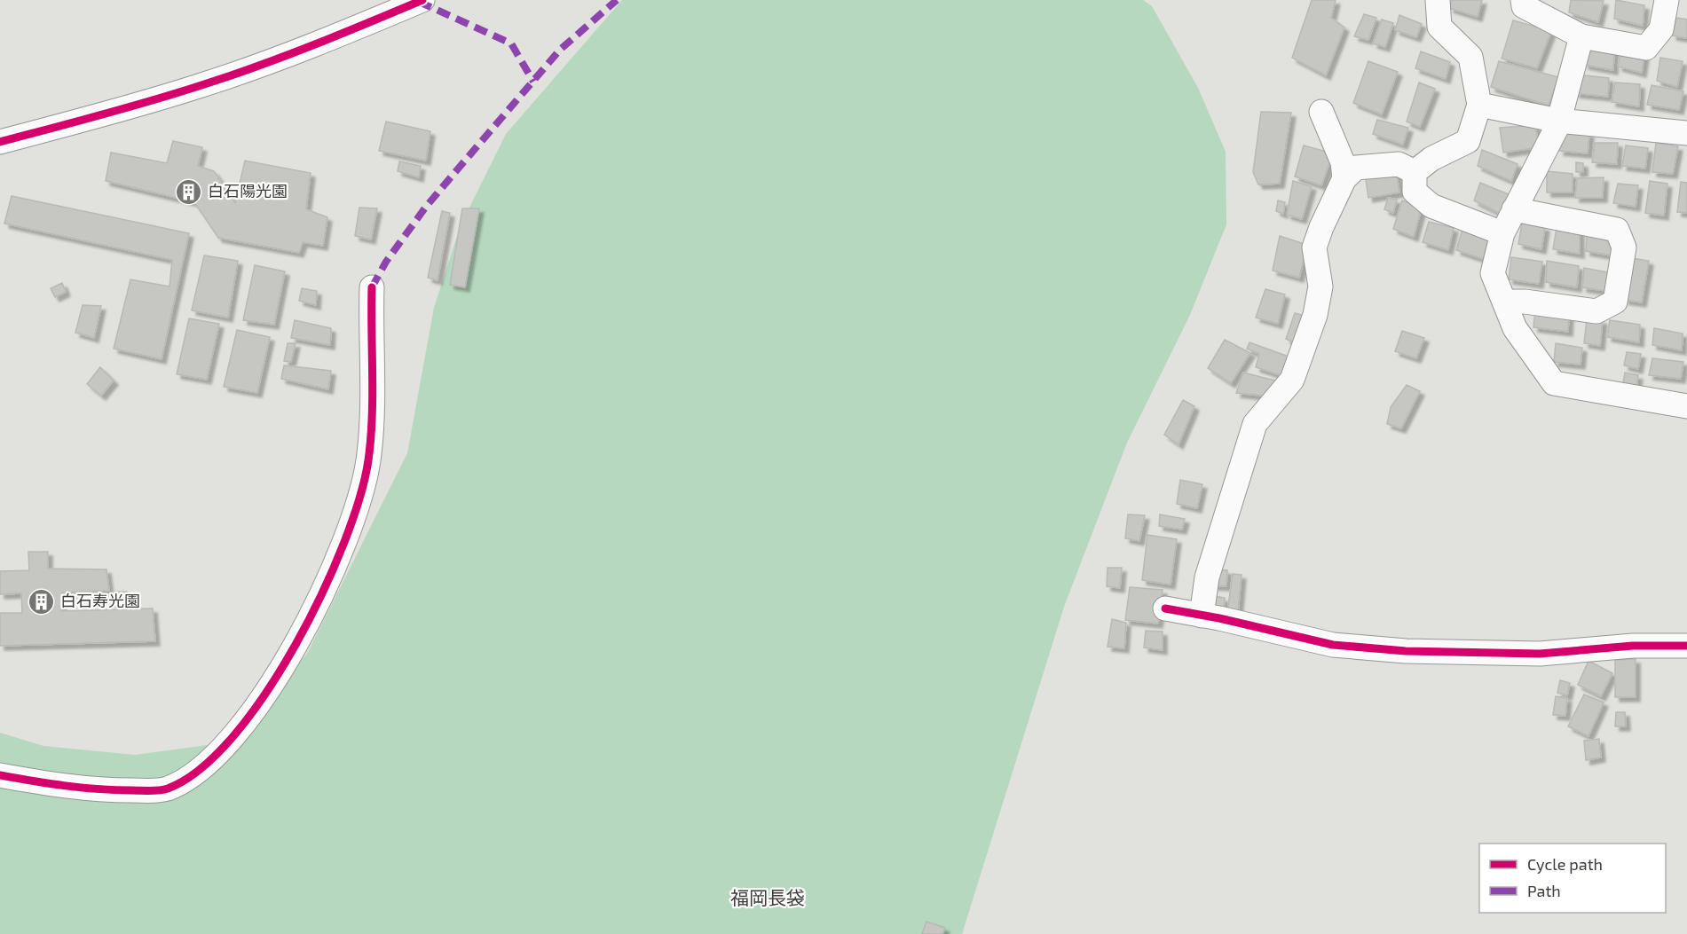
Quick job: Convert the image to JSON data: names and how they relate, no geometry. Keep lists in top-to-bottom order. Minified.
{"districts":["福岡長袋"],"places":{"building":["白石陽光園","白石寿光園"]},"legend":["Cycle path","Path"]}
